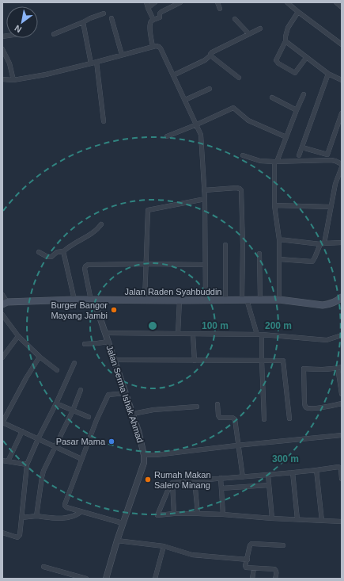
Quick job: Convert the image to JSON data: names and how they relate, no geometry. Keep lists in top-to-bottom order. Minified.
{"streets":{"main road":["Jalan Raden Syahbuddin"],"street":["Jalan Serma Ishak Ahmad"]},"crossings":[["Jalan Raden Syahbuddin","Jalan Serma Ishak Ahmad"]],"places":["Burger Bangor Mayang Jambi","Pasar Mama","Rumah Makan Salero Minang"],"north":"bottom left","rings":["100 m","200 m","300 m"]}
